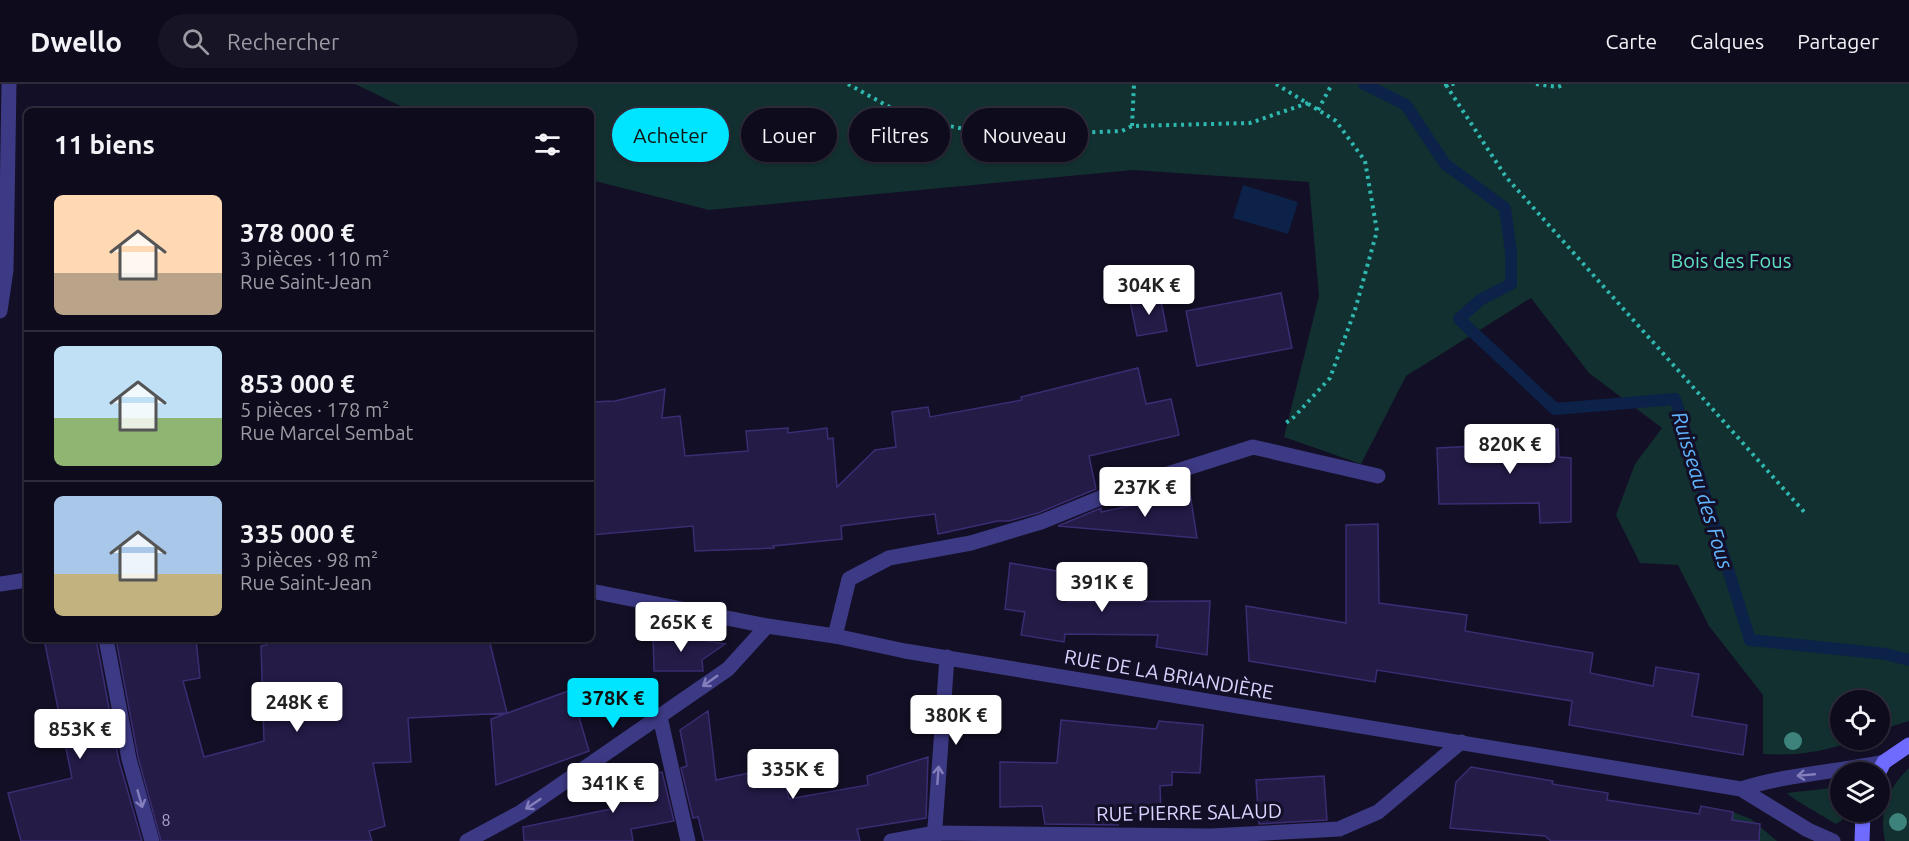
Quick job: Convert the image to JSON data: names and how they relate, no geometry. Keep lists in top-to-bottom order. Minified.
{"streets":{"street":["RUE DE LA BRIANDIÈRE","RUE PIERRE SALAUD"]},"crossings":[["RUE DE LA BRIANDIÈRE","RUE PIERRE SALAUD"]],"water":["Ruisseau des Fous"],"parks":["Bois des Fous"],"house_numbers":["8"],"page":{"header":"Dwello","search":"Rechercher","nav":["Carte","Calques","Partager"],"chip":["Acheter","Louer","Filtres","Nouveau"],"heading":"11 biens","list":[{"name":"378 000 €","note":"3 pièces · 110 m² · Rue Saint-Jean"},{"name":"853 000 €","note":"5 pièces · 178 m² · Rue Marcel Sembat"},{"name":"335 000 €","note":"3 pièces · 98 m² · Rue Saint-Jean"}],"price":["304K €","820K €","237K €","391K €","265K €","378K €","248K €","380K €","853K €","335K €","341K €"]}}
